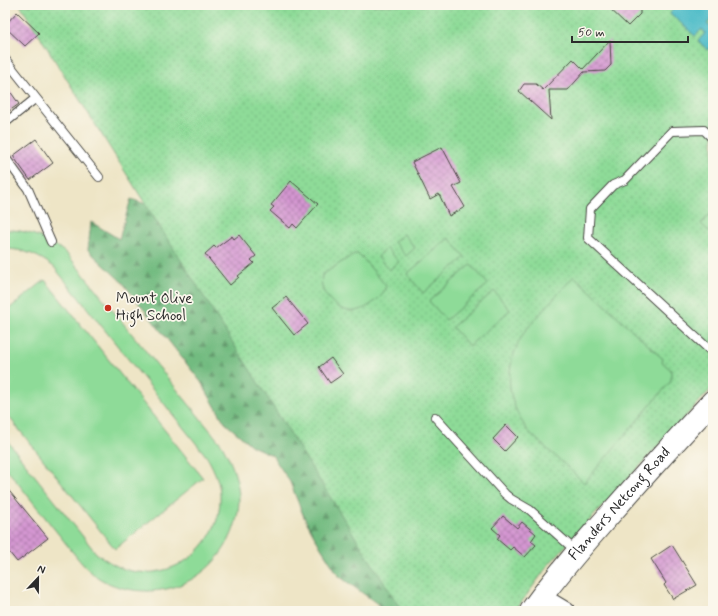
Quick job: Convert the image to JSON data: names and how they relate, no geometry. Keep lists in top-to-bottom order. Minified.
{"streets":{"main road":["Flanders Netcong Road"]},"places":["Mount Olive High School"],"scale_bar":"50 m","north":"top"}
